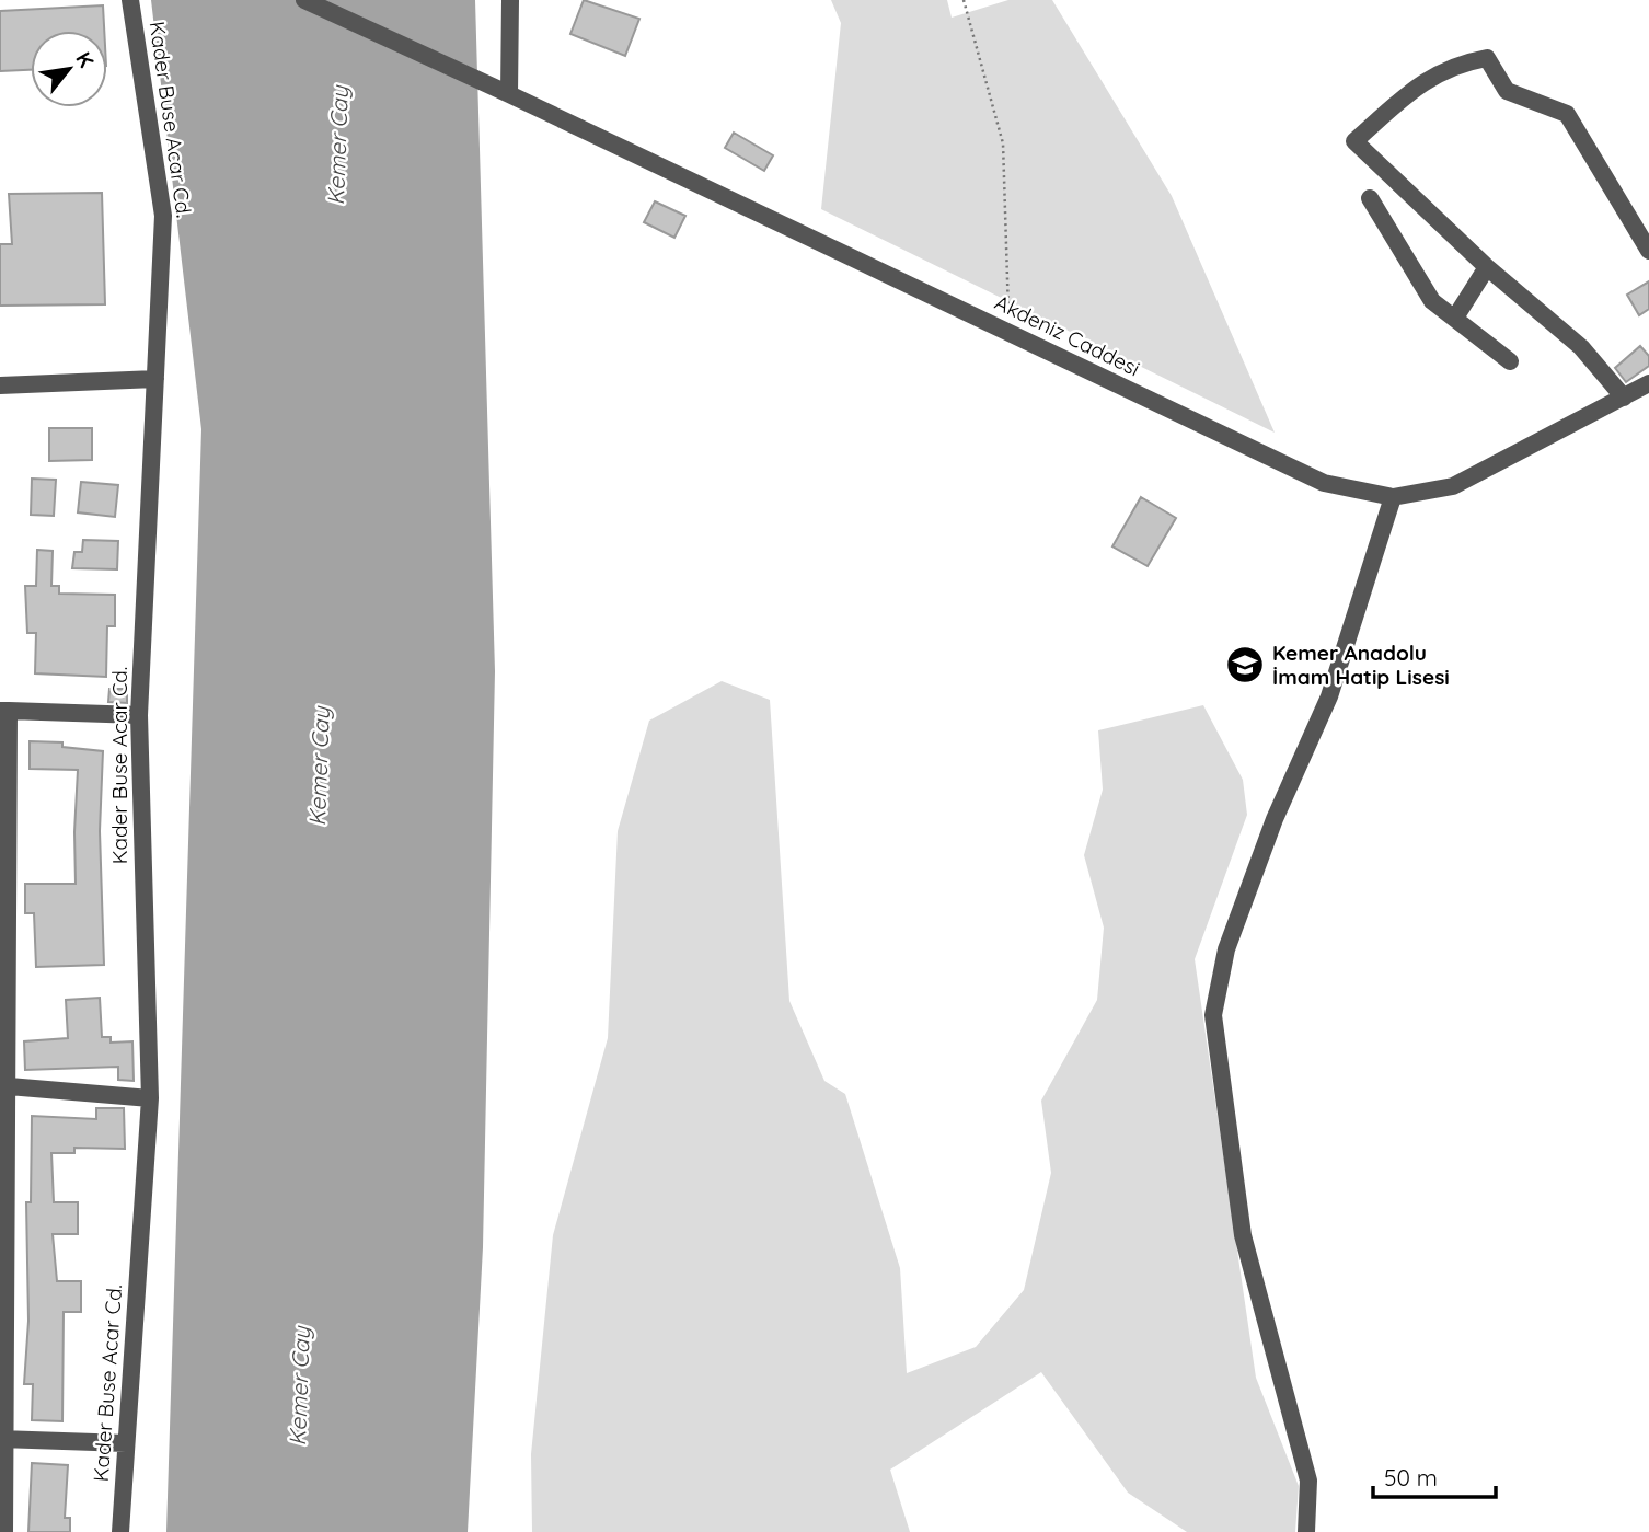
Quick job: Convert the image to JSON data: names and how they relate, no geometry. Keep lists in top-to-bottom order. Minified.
{"streets":{"street":["Kader Buse Acar Cd.","Akdeniz Caddesi"]},"water":["Kemer Cay"],"places":{"school or university":["Kemer Anadolu İmam Hatip Lisesi"]},"scale_bar":"50 m","north":"top right"}
